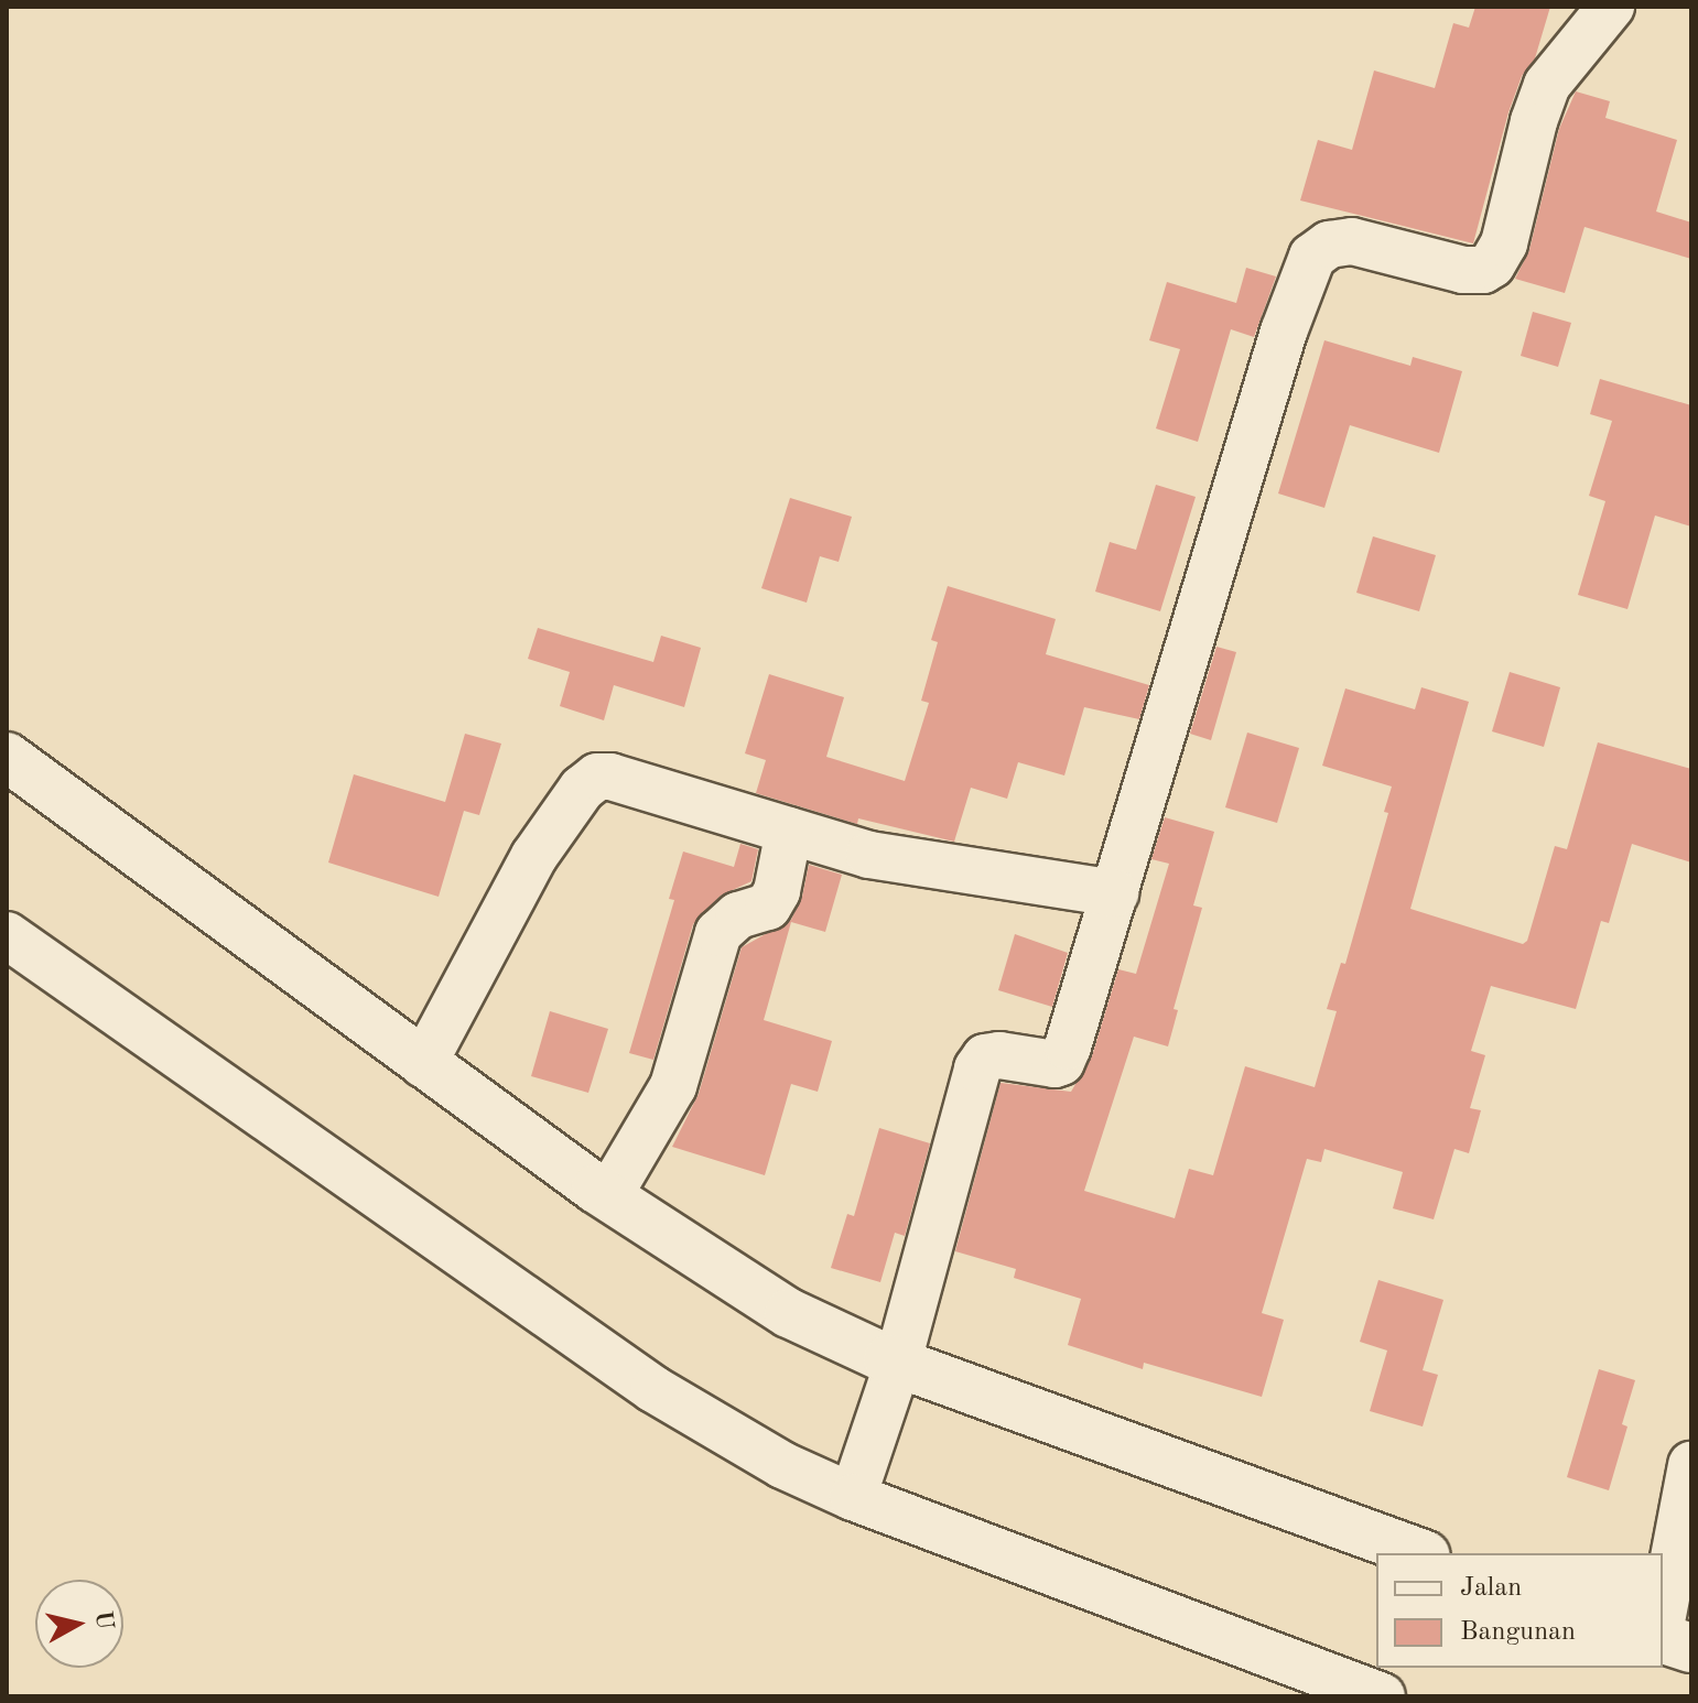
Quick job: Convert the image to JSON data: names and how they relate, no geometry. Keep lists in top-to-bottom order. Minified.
{"legend":["Jalan","Bangunan"],"north":"right"}
